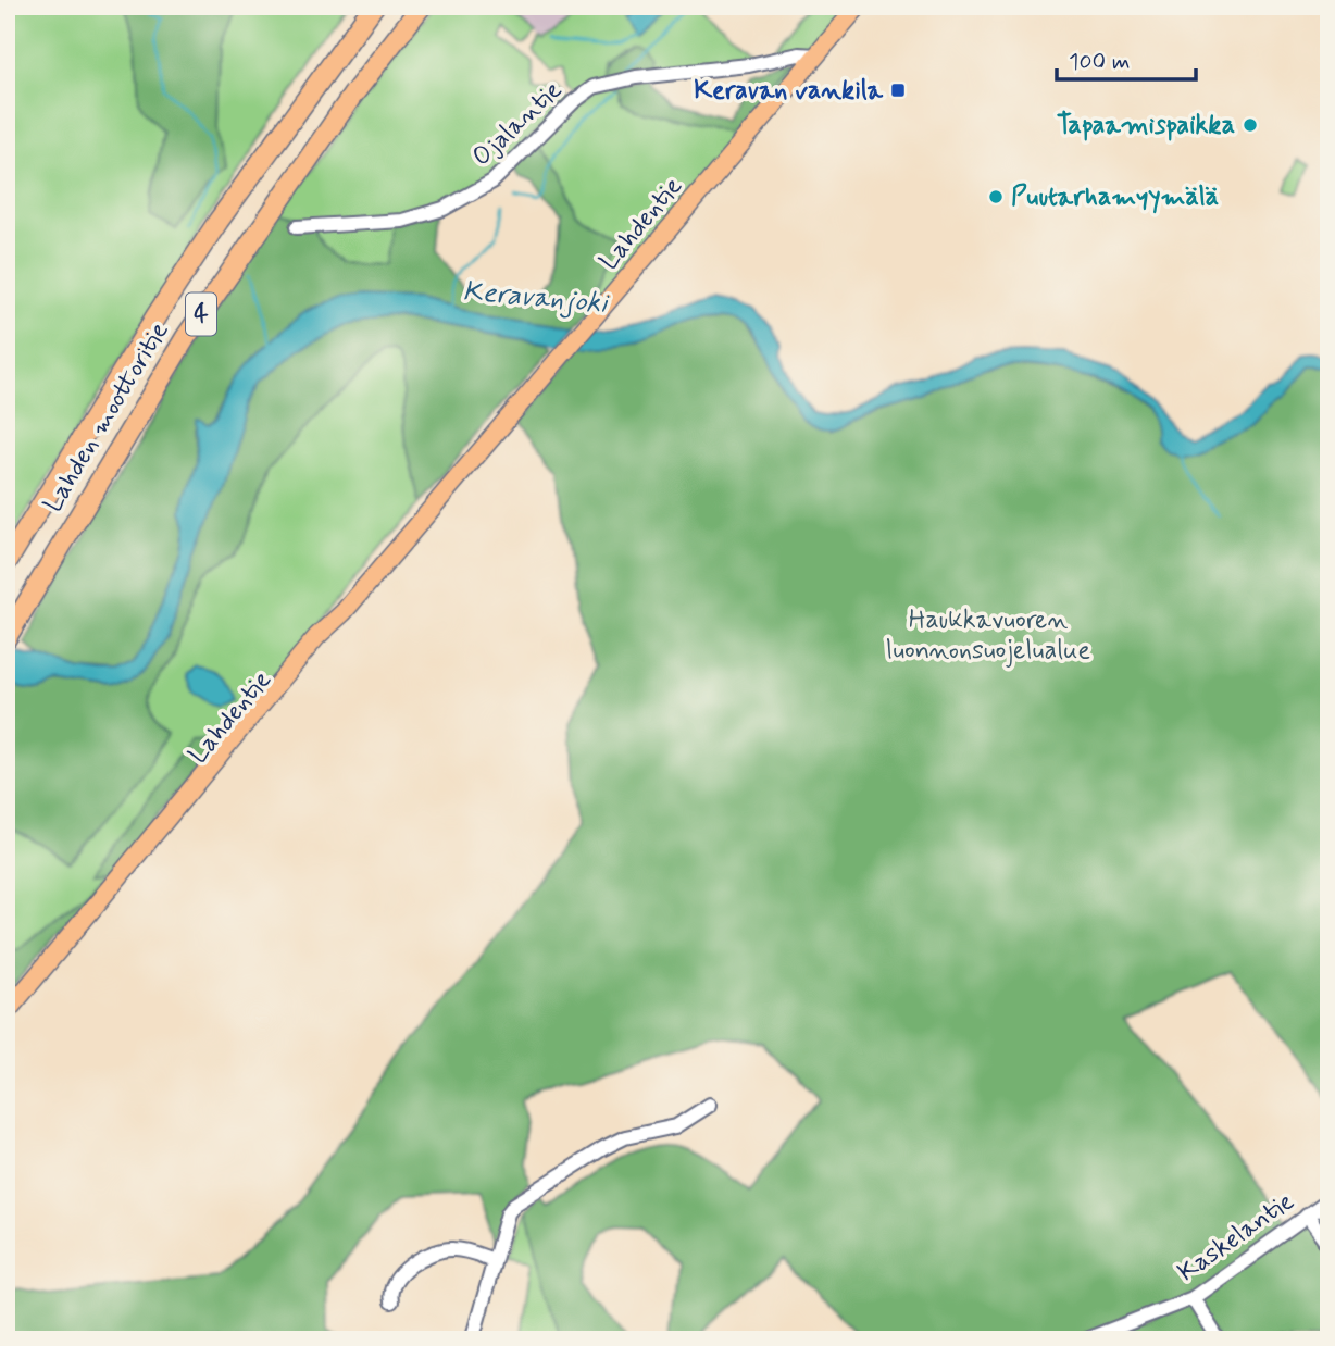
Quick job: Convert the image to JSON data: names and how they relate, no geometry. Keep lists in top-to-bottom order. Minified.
{"streets":{"highway":["4","Lahden moottoritie"],"main road":["Lahdentie"],"street":["Ojalantie","Kaskelantie"]},"crossings":[["Ojalantie","Lahdentie"]],"water":["Keravanjoki"],"parks":["Haukkavuoren luonnonsuojelualue"],"places":{"transit":["Keravan vankila"],"other":["Tapaamispaikka","Puutarhamyymälä"]},"scale_bar":"100 m"}
